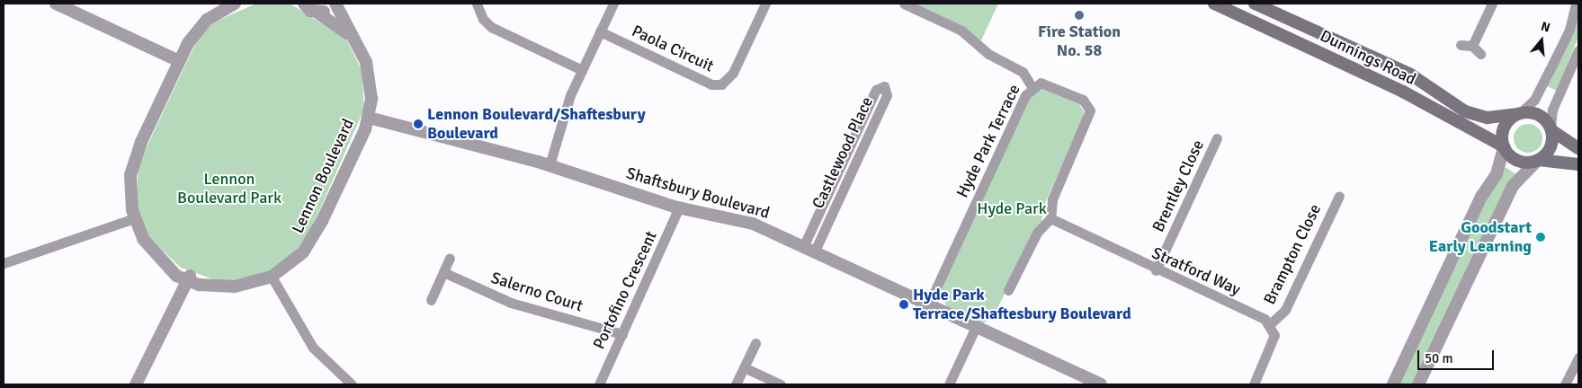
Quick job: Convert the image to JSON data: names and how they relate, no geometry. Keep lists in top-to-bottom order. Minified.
{"streets":{"main road":["Dunnings Road"],"street":["Paola Circuit","Hyde Park Terrace","Castlewood Place","Lennon Boulevard","Brentley Close","Shaftsbury Boulevard","Brampton Close","Stratford Way","Portofino Crescent","Salerno Court"]},"crossings":[["Hyde Park Terrace","Shaftsbury Boulevard"],["Hyde Park Terrace","Stratford Way"],["Castlewood Place","Shaftsbury Boulevard"],["Lennon Boulevard","Shaftsbury Boulevard"],["Brentley Close","Stratford Way"],["Shaftsbury Boulevard","Portofino Crescent"],["Brampton Close","Stratford Way"],["Portofino Crescent","Salerno Court"]],"parks":["Lennon Boulevard Park","Hyde Park"],"places":["Fire Station No. 58","Lennon Boulevard/Shaftesbury Boulevard","Goodstart Early Learning","Hyde Park Terrace/Shaftesbury Boulevard"],"scale_bar":"50 m","north":"top"}
